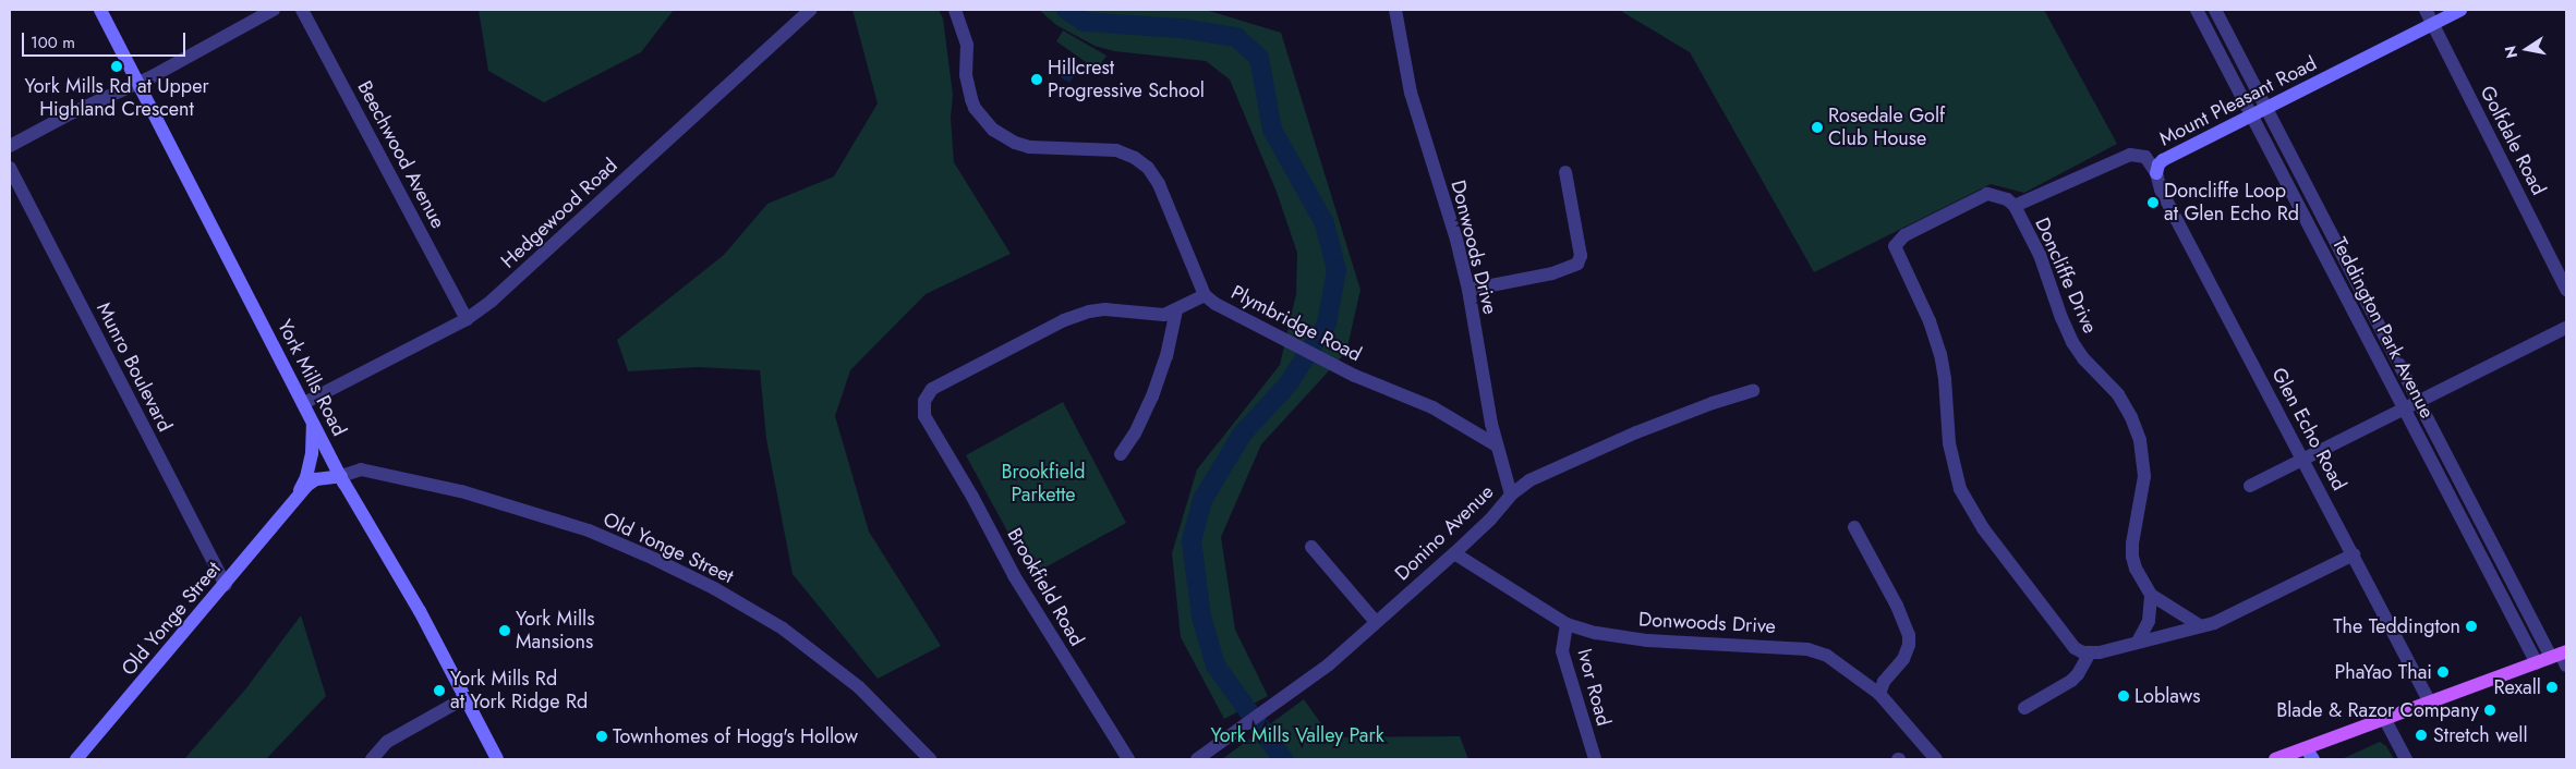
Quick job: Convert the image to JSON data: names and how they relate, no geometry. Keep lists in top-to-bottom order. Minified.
{"streets":{"main road":["Mount Pleasant Road","York Mills Road","Old Yonge Street"],"street":["Golfdale Road","Beechwood Avenue","Hedgewood Road","Donwoods Drive","Doncliffe Drive","Plymbridge Road","Teddington Park Avenue","Munro Boulevard","Glen Echo Road","Donino Avenue","Brookfield Road","Ivor Road"]},"crossings":[["Mount Pleasant Road","Golfdale Road"],["Mount Pleasant Road","Doncliffe Drive"],["Mount Pleasant Road","Teddington Park Avenue"],["Mount Pleasant Road","Glen Echo Road"],["Beechwood Avenue","Hedgewood Road"],["Hedgewood Road","York Mills Road"],["Donwoods Drive","Plymbridge Road"],["Donwoods Drive","Donino Avenue"],["Donwoods Drive","Ivor Road"],["Munro Boulevard","Old Yonge Street"],["York Mills Road","Old Yonge Street"]],"parks":["Brookfield Parkette","York Mills Valley Park"],"places":["York Mills Rd at Upper Highland Crescent","Hillcrest Progressive School","Rosedale Golf Club House","Doncliffe Loop at Glen Echo Rd","The Teddington","York Mills Mansions","PhaYao Thai","Rexall","York Mills Rd at York Ridge Rd","Loblaws","Blade & Razor Company","Stretch well","Townhomes of Hogg's Hollow"],"scale_bar":"100 m","north":"left"}
